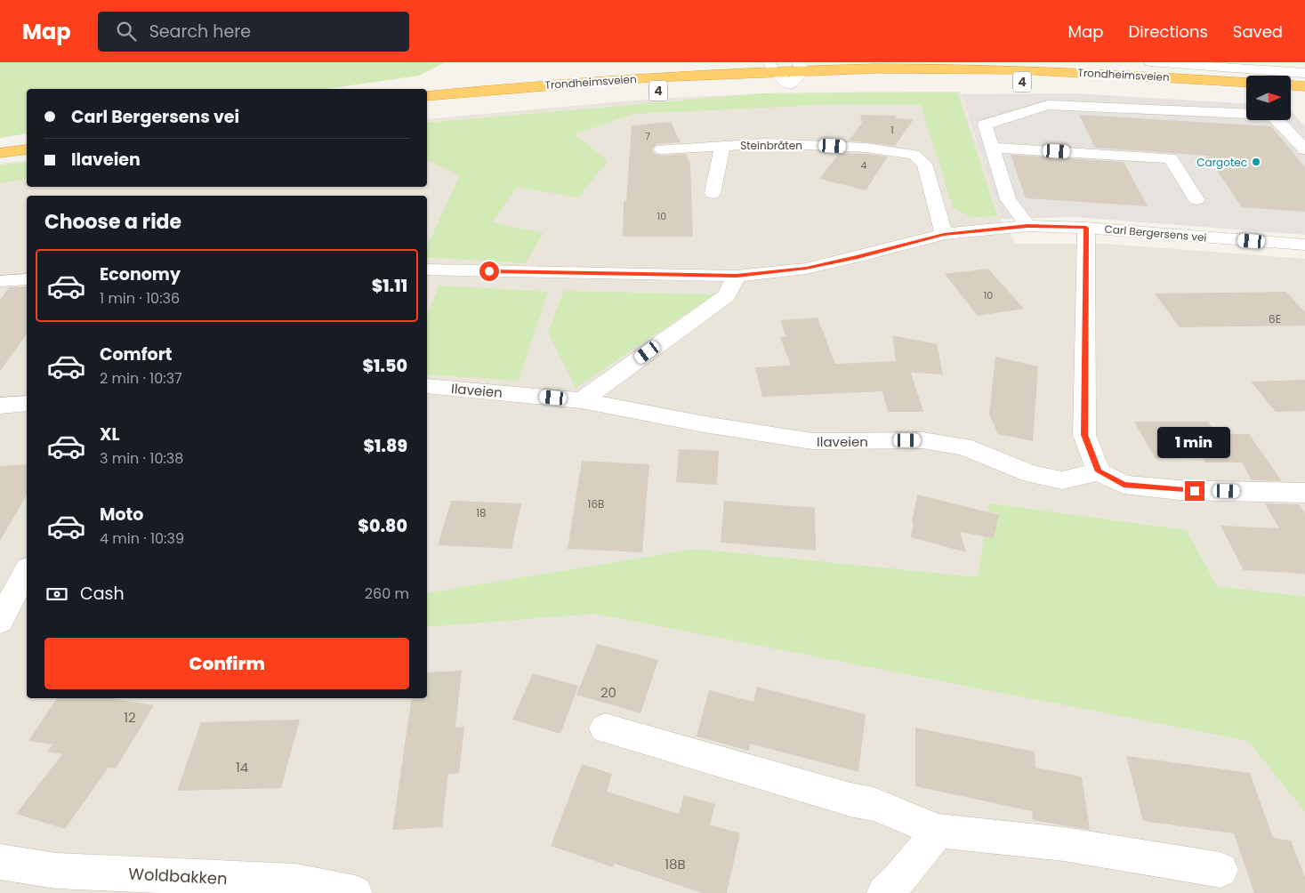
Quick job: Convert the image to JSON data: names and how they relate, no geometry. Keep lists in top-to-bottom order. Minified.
{"streets":{"highway":["Trondheimsveien","4"],"street":["Steinbråten","Carl Bergersens vei","Ilaveien","Woldbakken"]},"crossings":[["Steinbråten","Carl Bergersens vei"]],"places":["Cargotec"],"house_numbers":["1","7","4","10","10","6E","16B","18","20","12","14","18B"],"north":"right","page":{"header":"Map","search":"Search here","nav":["Map","Directions","Saved"],"banner":["Carl Bergersens vei","Ilaveien"],"heading":"Choose a ride","list":[{"name":"Economy","note":"1 min · 10:36","value":"$1.11"},{"name":"Comfort","note":"2 min · 10:37","value":"$1.50"},{"name":"XL","note":"3 min · 10:38","value":"$1.89"},{"name":"Moto","note":"4 min · 10:39","value":"$0.80"}],"bubble":"1 min","pay":["Cash","260 m"],"buttons":"Confirm"}}
